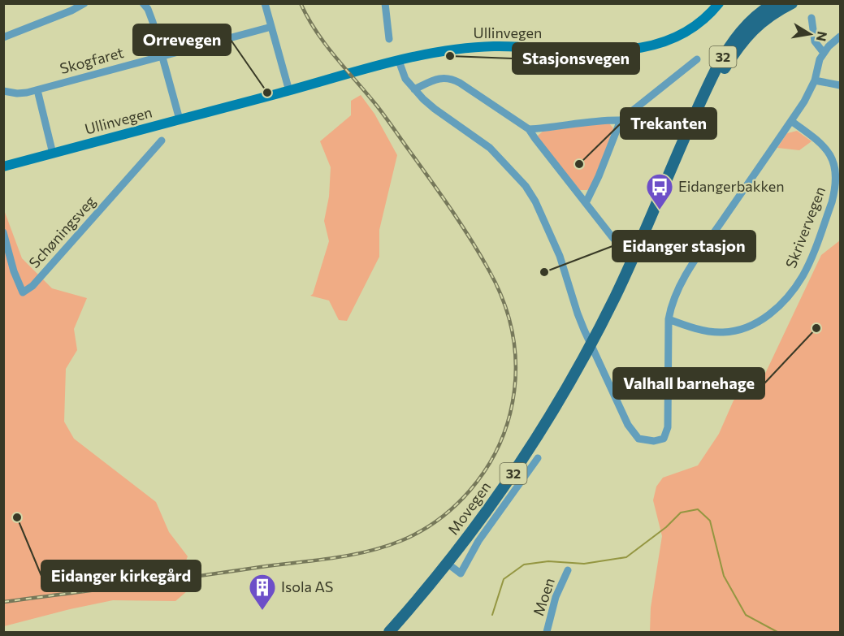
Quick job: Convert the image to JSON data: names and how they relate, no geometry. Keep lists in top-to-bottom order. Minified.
{"streets":{"main road":["Ullinvegen","32","Movegen"],"street":["Skogfaret","Skrivervegen","Schøningsveg","Moen"]},"crossings":[["32","Movegen"]],"places":{"other":["Stasjonsvegen","Orrevegen","Trekanten","Eidanger stasjon","Valhall barnehage","Eidanger kirkegård"],"bus stop":["Eidangerbakken"],"building":["Isola AS"]},"north":"right"}
